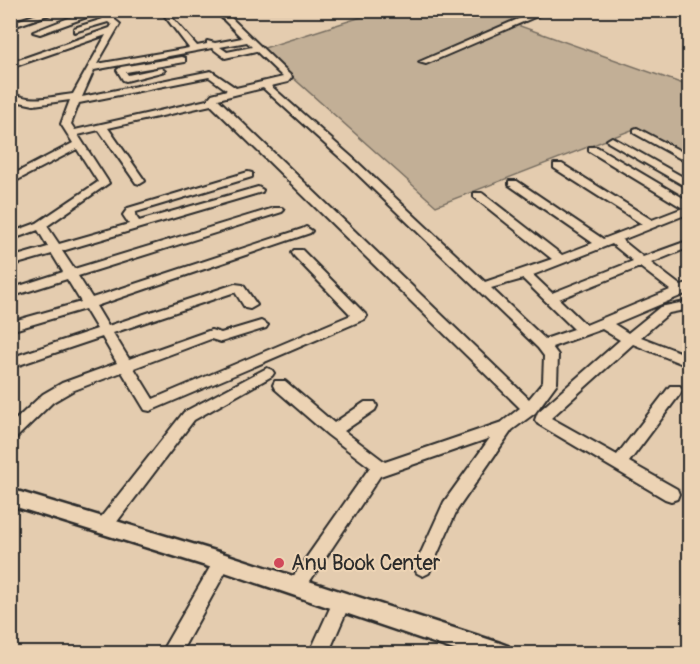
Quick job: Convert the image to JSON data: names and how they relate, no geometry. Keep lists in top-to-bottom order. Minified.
{"places":["Anu Book Center"]}
